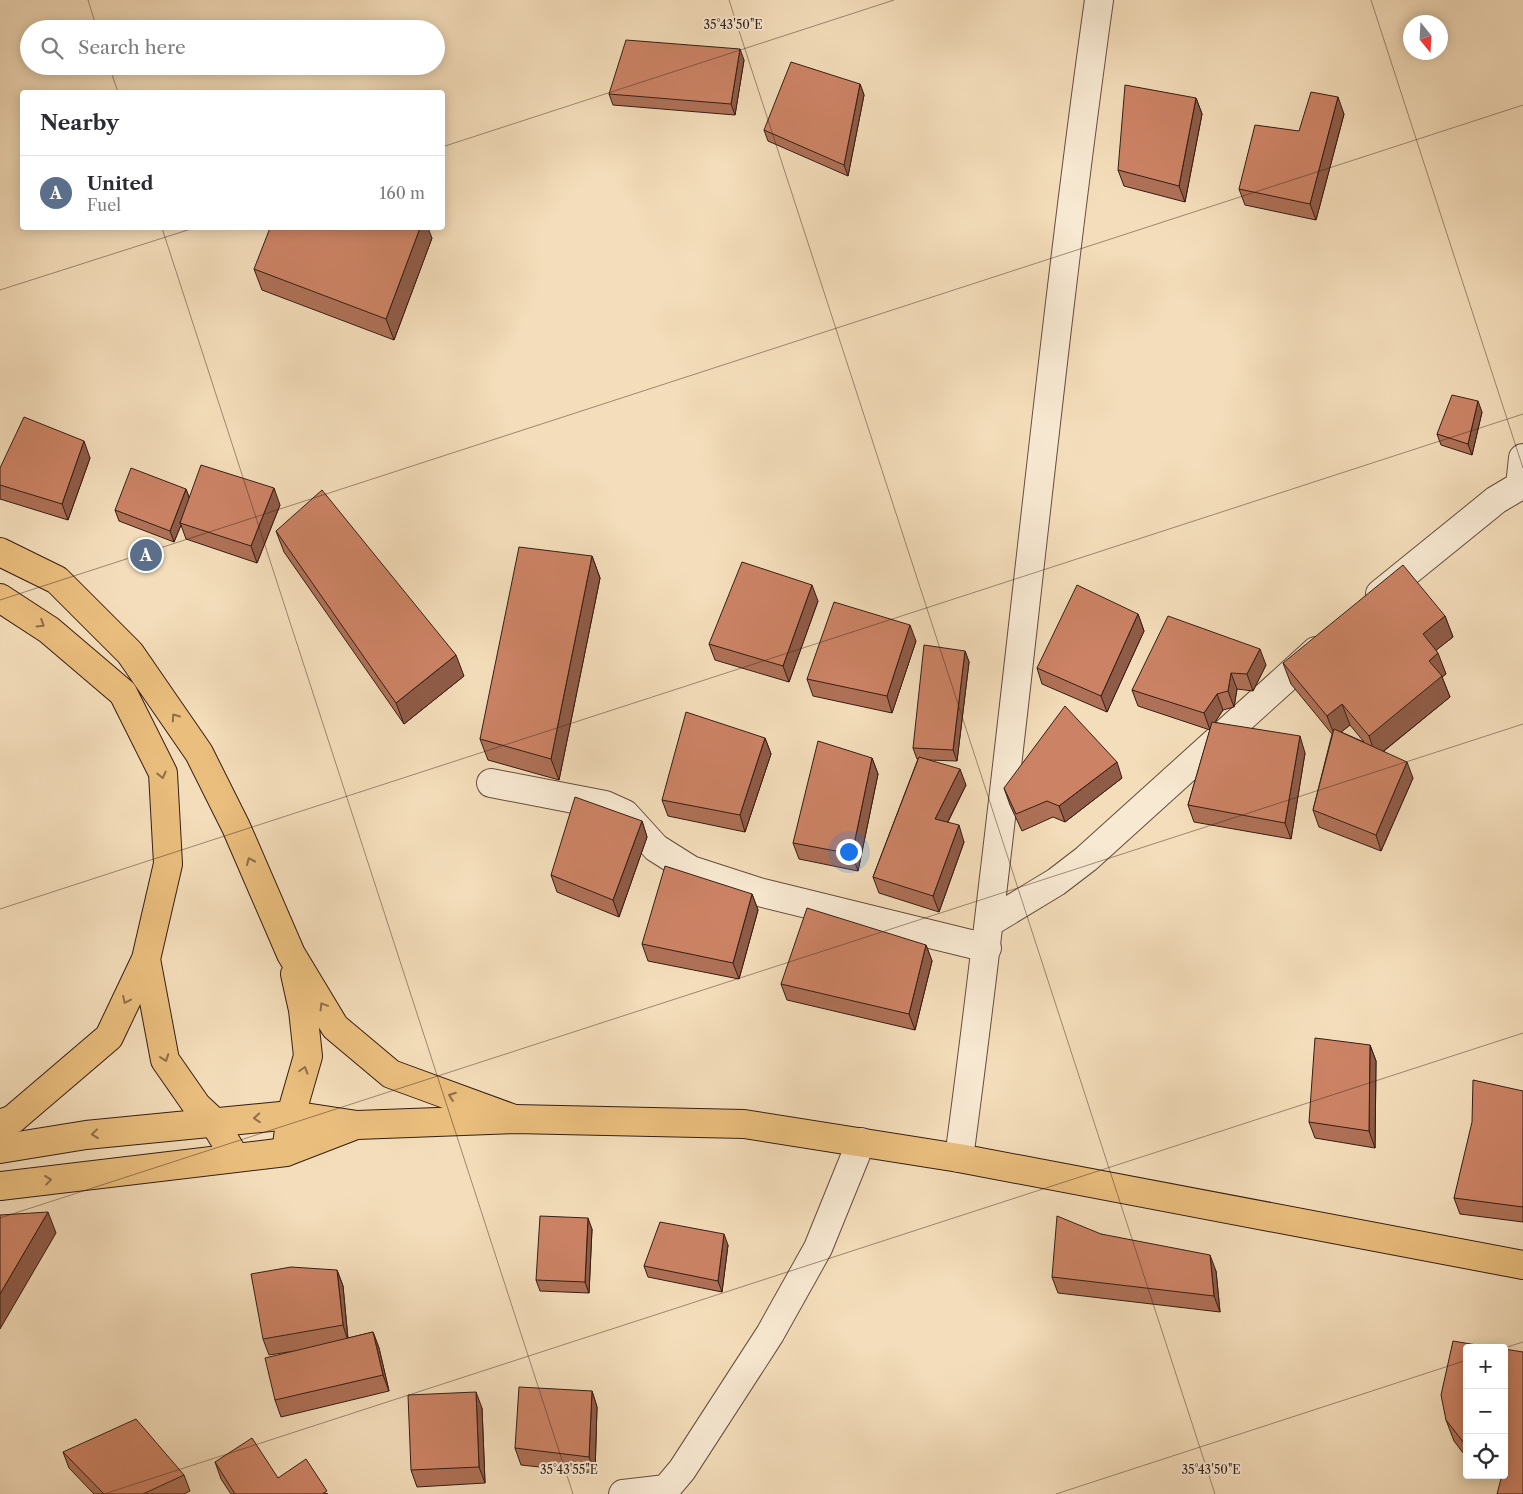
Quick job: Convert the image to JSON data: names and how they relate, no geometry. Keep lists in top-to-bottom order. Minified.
{"north":"bottom","page":{"search":"Search here","heading":"Nearby","list":[{"mark":"A","name":"United","note":"Fuel","value":"160 m"}],"pins":"A","map_buttons":["+","−"]},"coordinates":["35°43'50\"E","35°43'55\"E"]}
